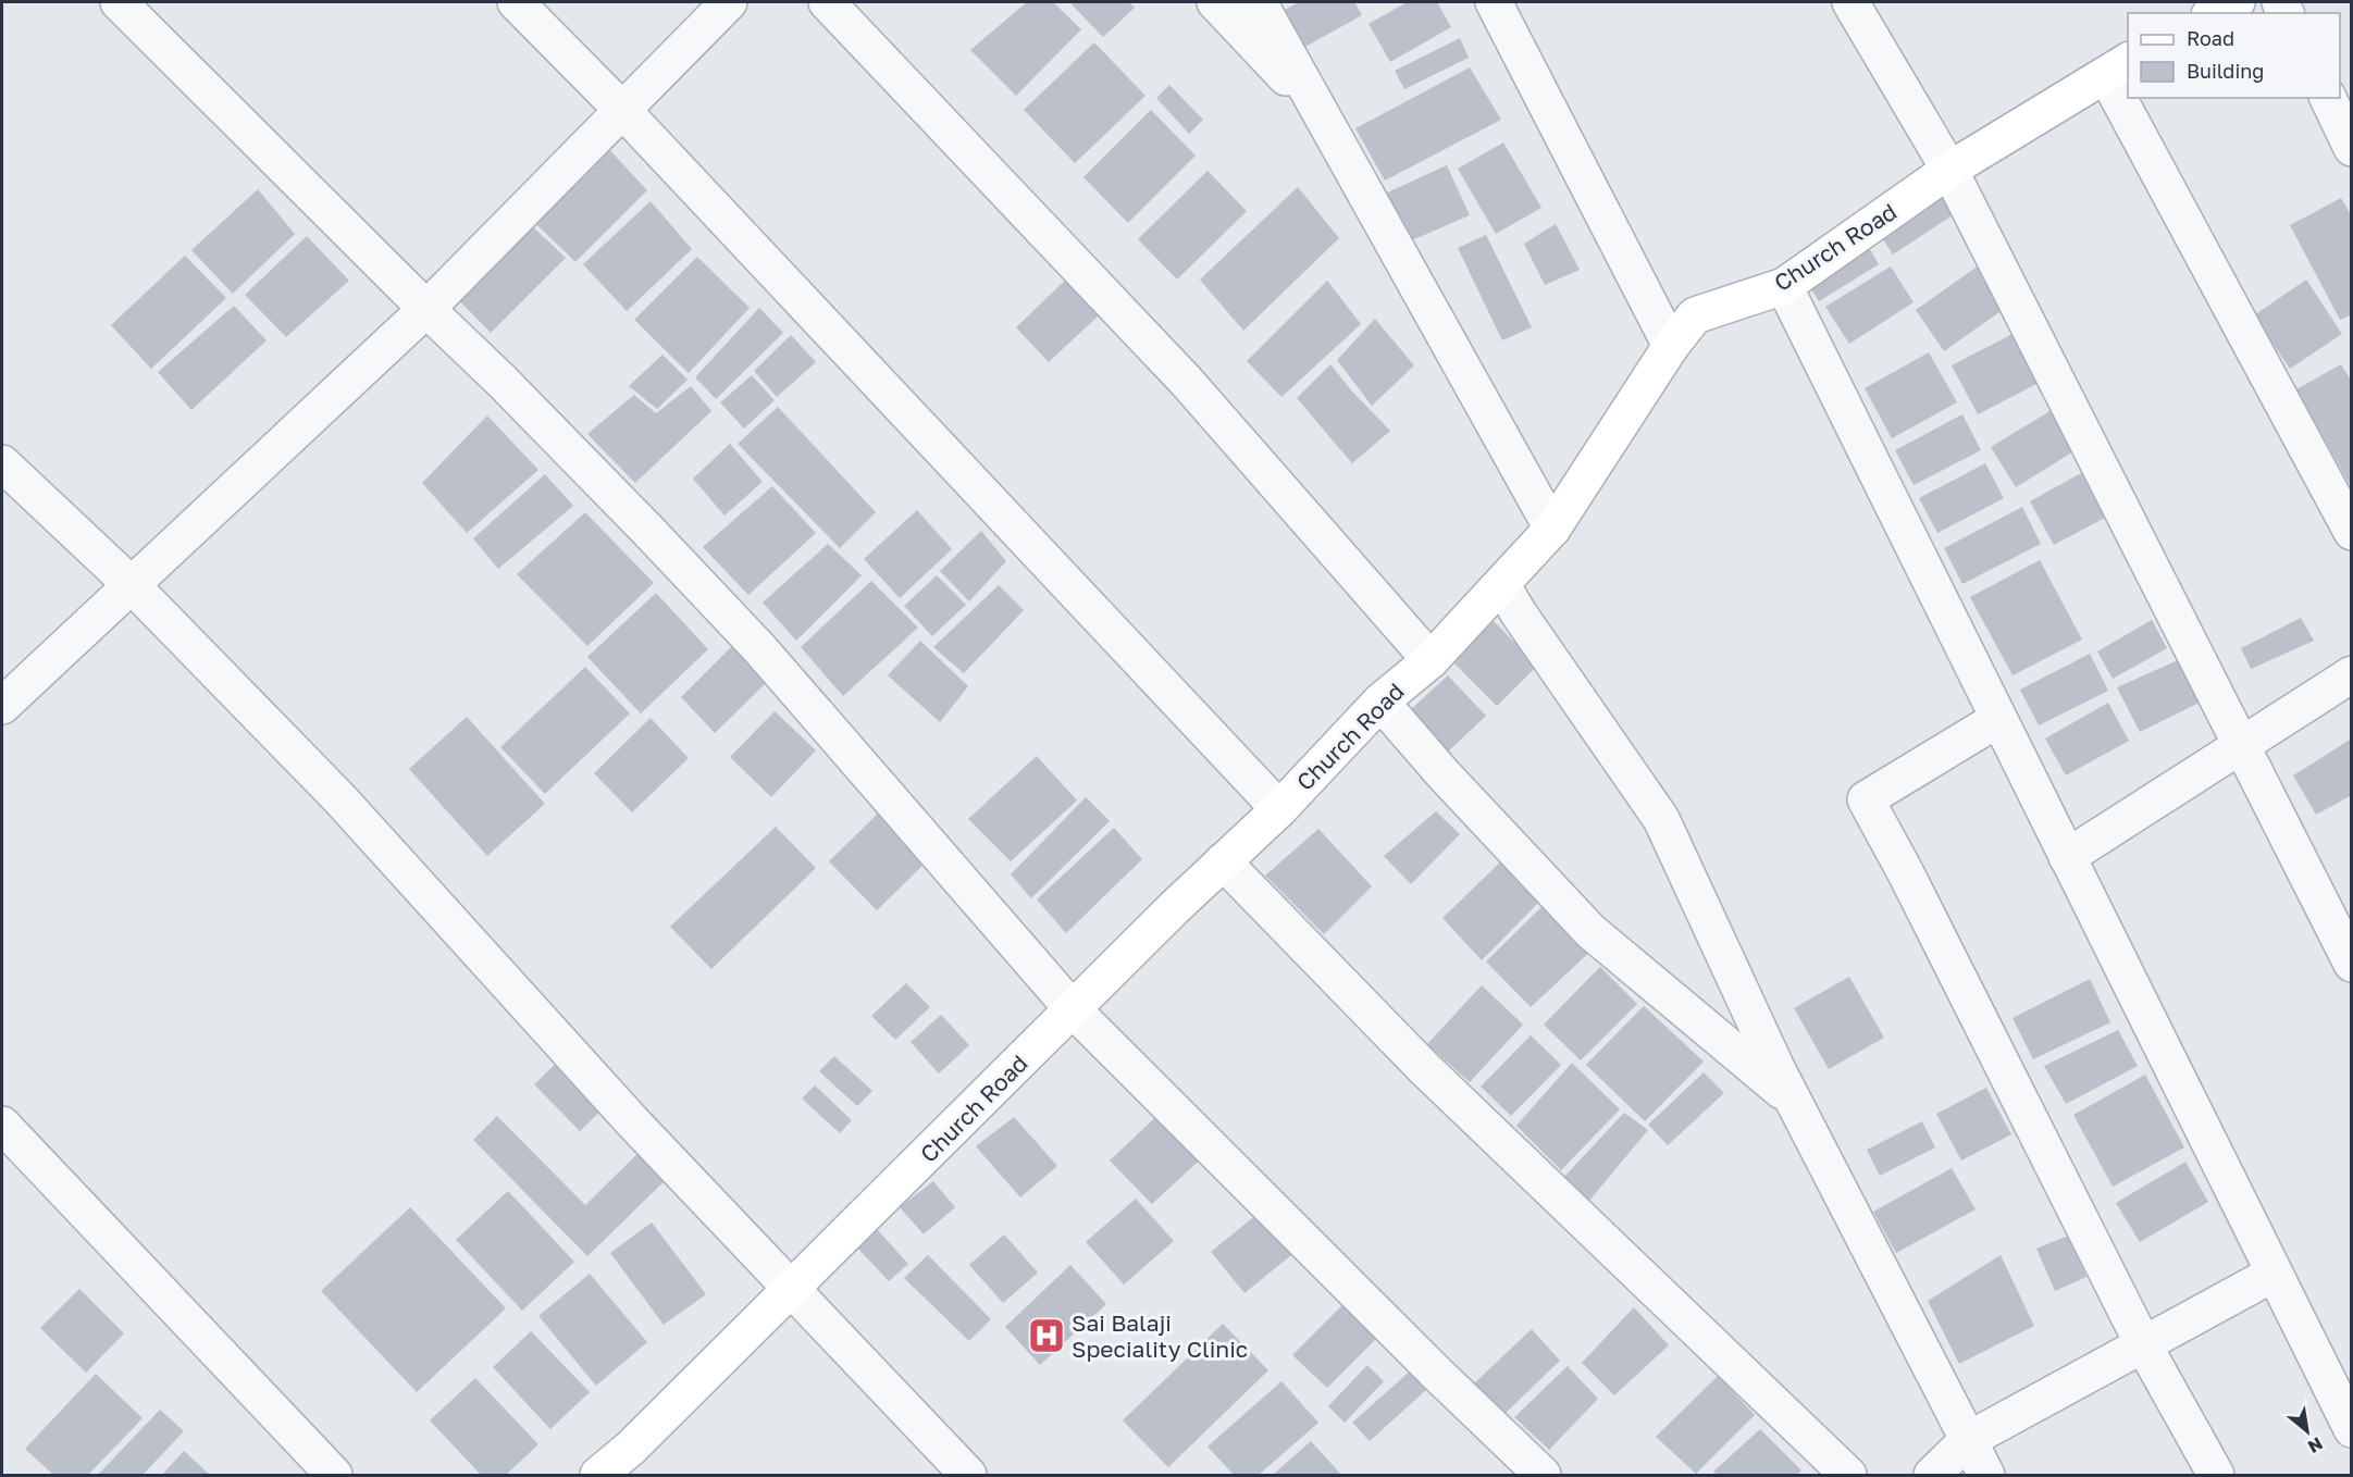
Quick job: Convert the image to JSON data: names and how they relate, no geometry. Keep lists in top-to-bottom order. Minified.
{"streets":{"main road":["Church Road"]},"places":{"hospital":["Sai Balaji Speciality Clinic"]},"legend":["Road","Building"],"north":"bottom right"}
